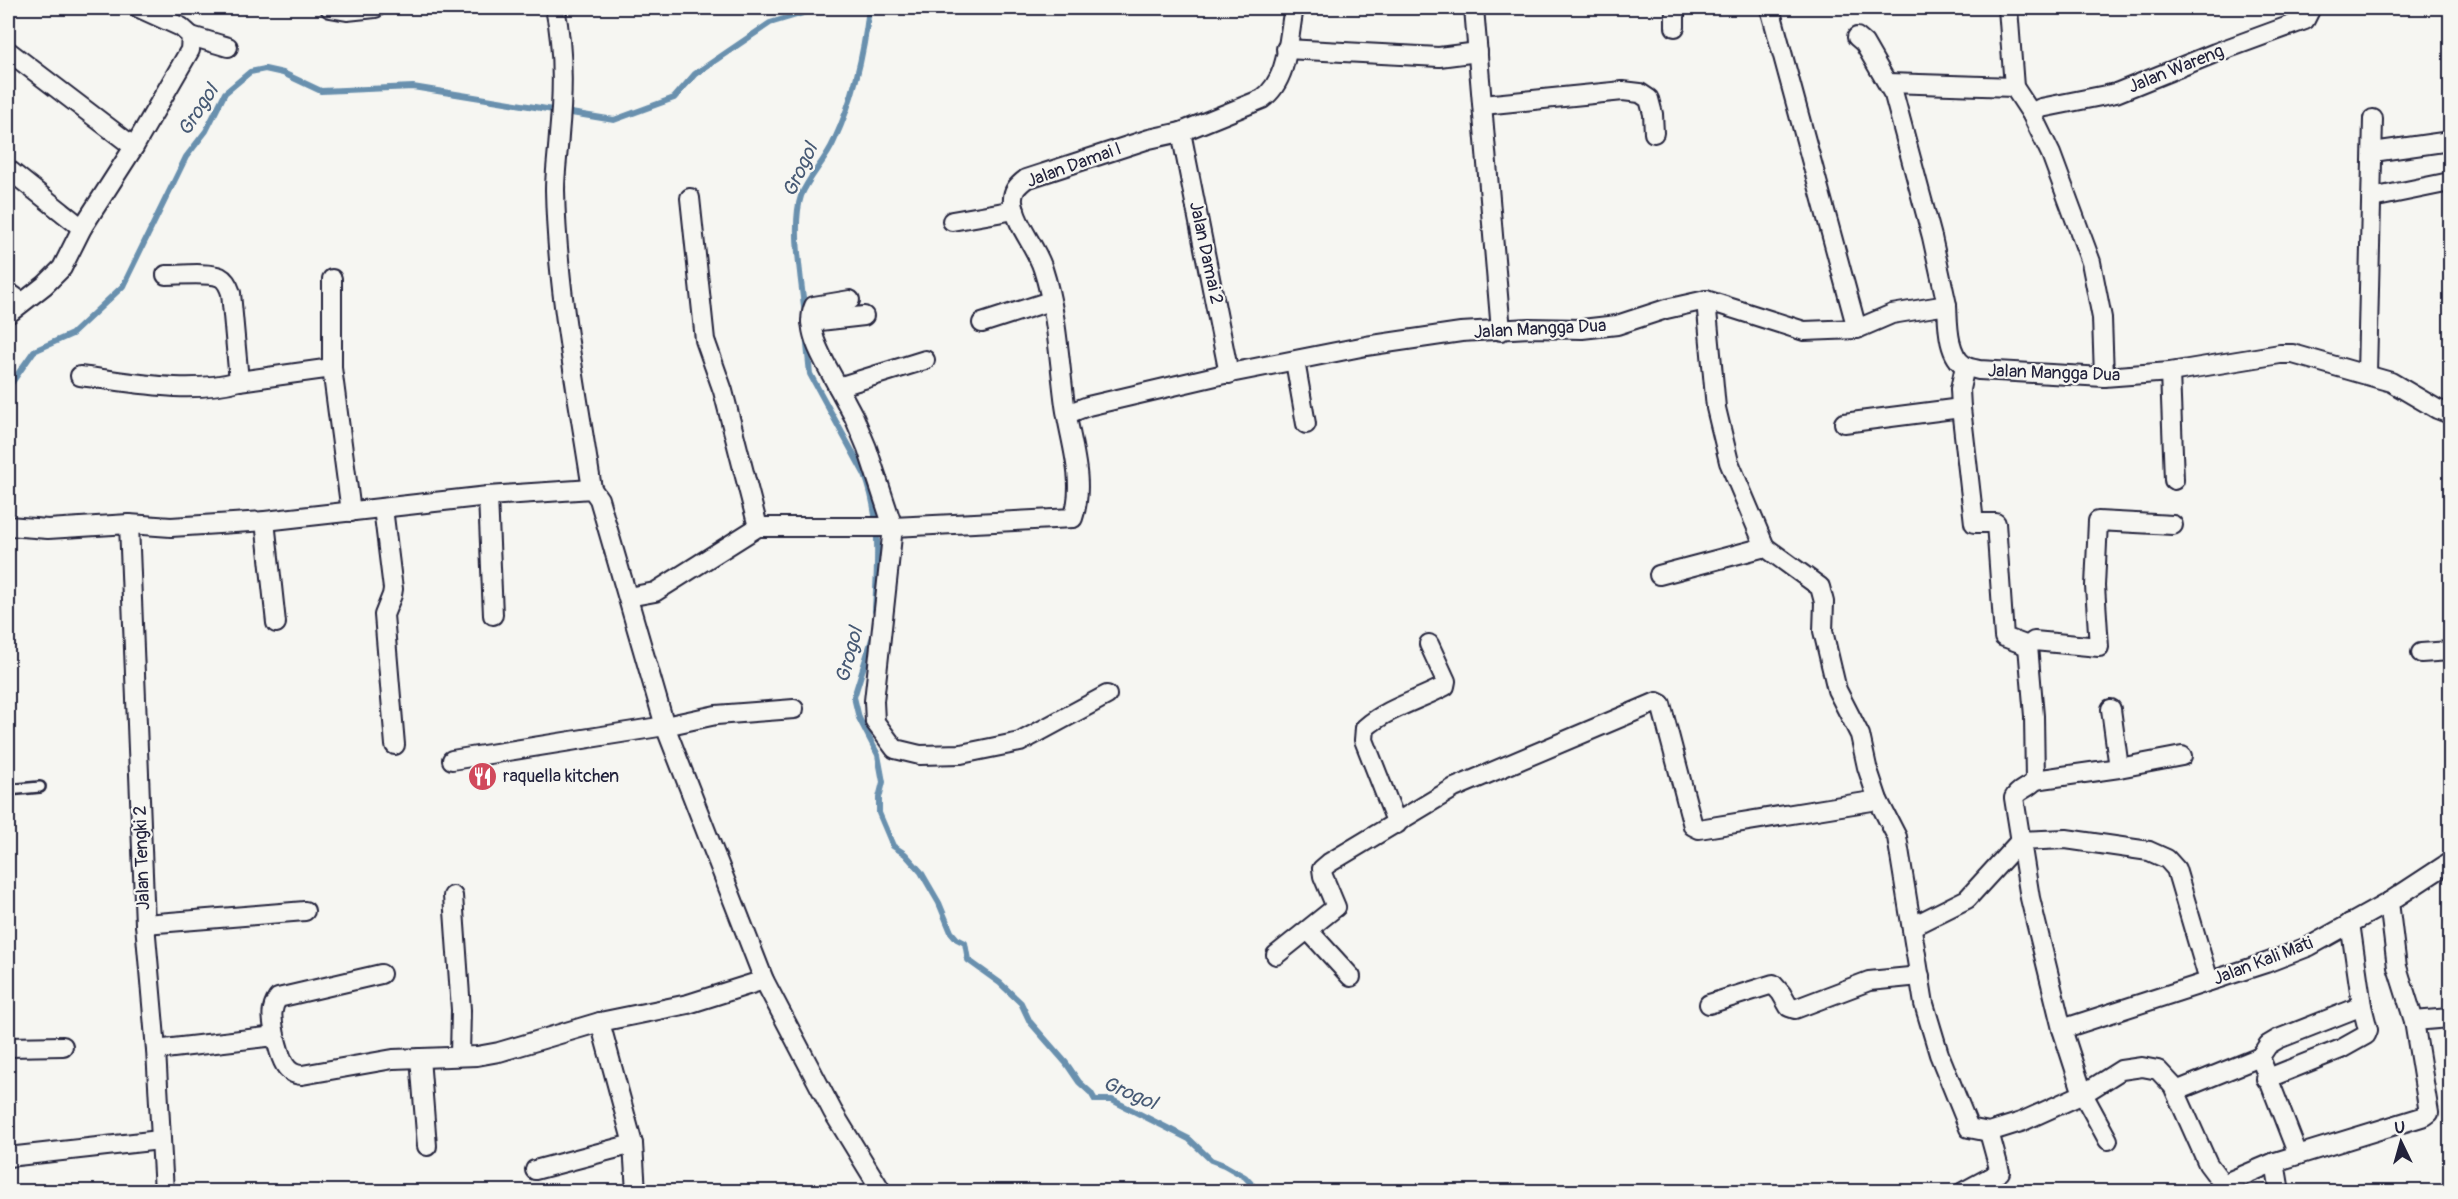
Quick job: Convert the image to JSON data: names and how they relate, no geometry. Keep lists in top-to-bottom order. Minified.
{"streets":{"street":["Jalan Wareng","Jalan Damai I","Jalan Damai 2","Jalan Mangga Dua","Jalan Tengki 2","Jalan Kali Mati"]},"crossings":[["Jalan Damai I","Jalan Damai 2"],["Jalan Damai I","Jalan Mangga Dua"],["Jalan Damai 2","Jalan Mangga Dua"]],"water":["Grogol"],"places":{"restaurant":["raquella kitchen"]},"north":"top"}
